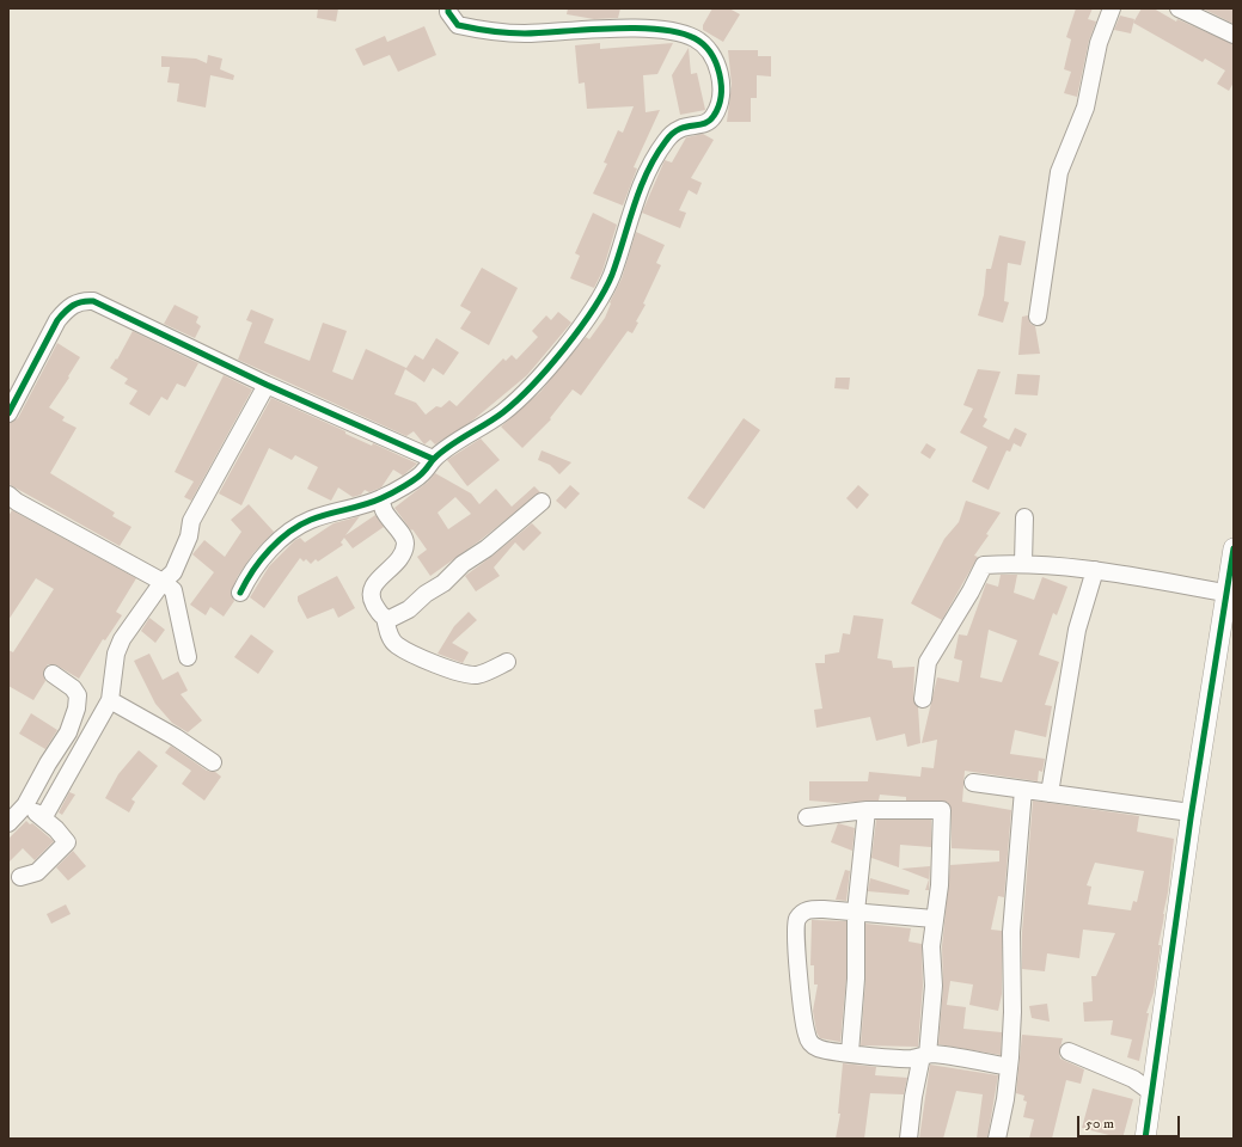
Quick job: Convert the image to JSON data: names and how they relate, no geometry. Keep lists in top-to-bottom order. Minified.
{"scale_bar":"50 m"}
